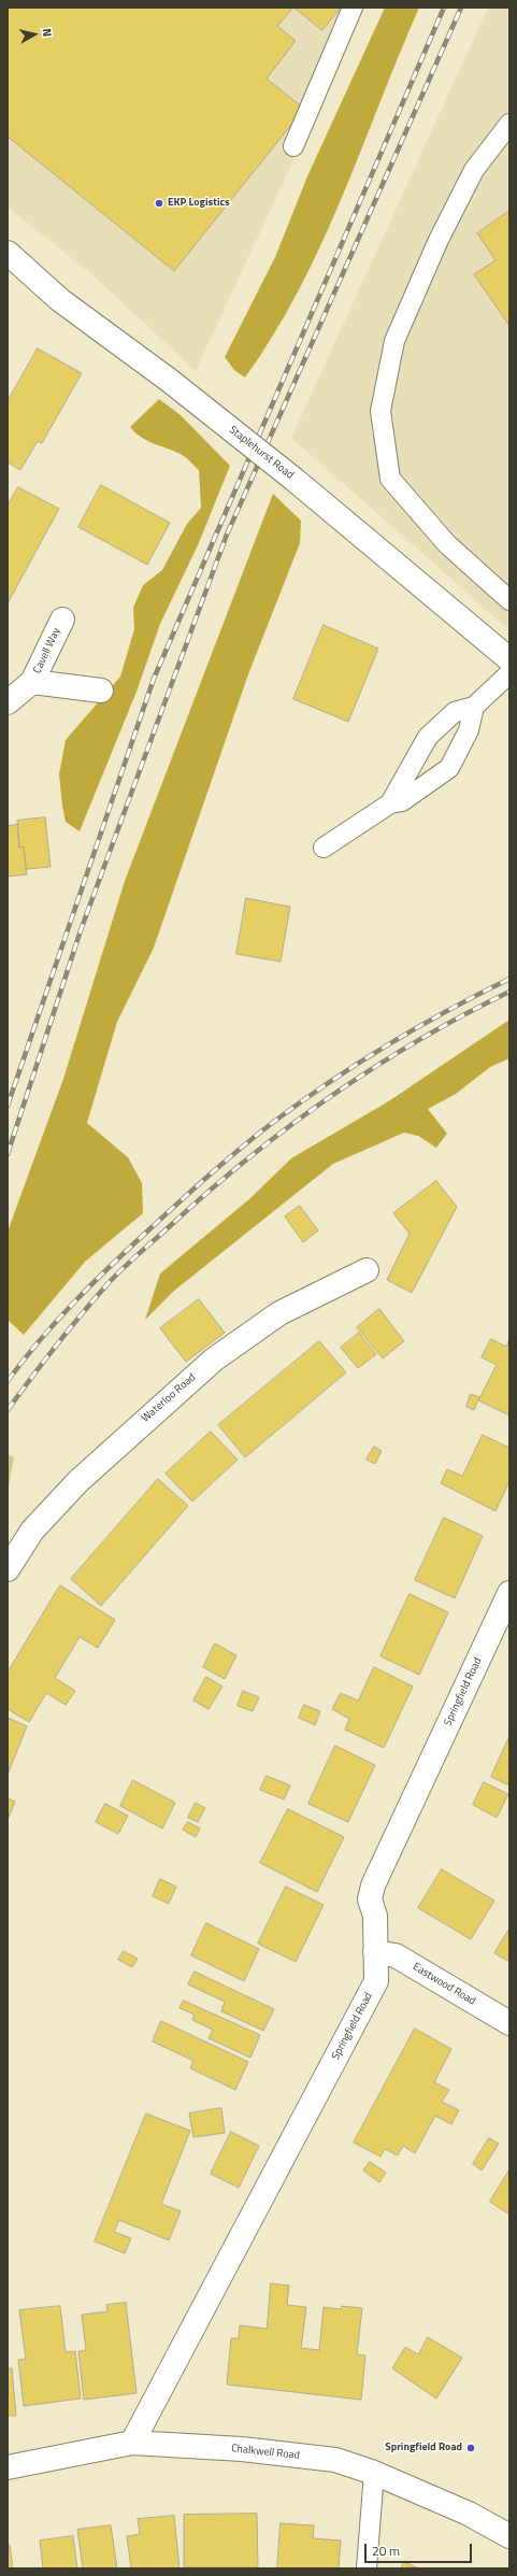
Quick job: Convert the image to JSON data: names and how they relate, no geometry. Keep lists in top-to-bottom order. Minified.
{"streets":{"street":["Staplehurst Road","Cavell Way","Waterloo Road","Springfield Road","Eastwood Road","Chalkwell Road"]},"crossings":[["Springfield Road","Eastwood Road"],["Springfield Road","Chalkwell Road"]],"places":["EKP Logistics","Springfield Road"],"scale_bar":"20 m","north":"right"}
